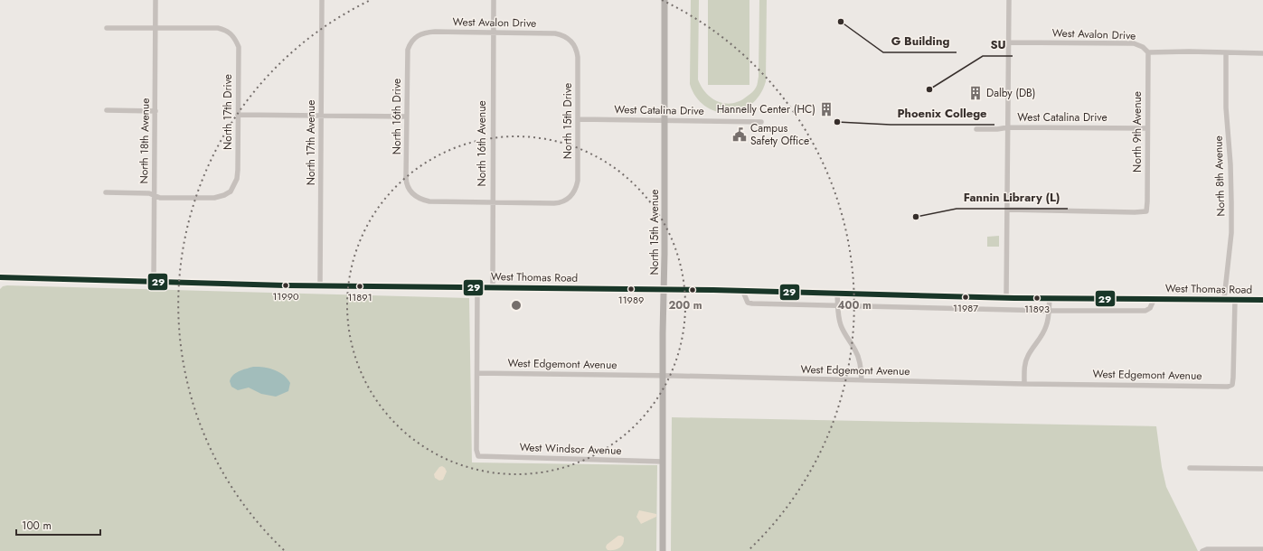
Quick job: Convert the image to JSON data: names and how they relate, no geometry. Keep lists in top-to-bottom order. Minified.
{"streets":{"main road":["North 15th Avenue","West Thomas Road"],"street":["West Avalon Drive","West Catalina Drive","North 17th Drive","North 16th Drive","North 15th Drive","North 9th Avenue","North 18th Avenue","North 17th Avenue","North 16th Avenue","North 8th Avenue","West Edgemont Avenue","West Windsor Avenue"]},"crossings":[["West Avalon Drive","North 16th Drive"],["West Avalon Drive","North 15th Drive"],["West Avalon Drive","North 9th Avenue"],["West Avalon Drive","North 16th Avenue"],["West Avalon Drive","North 8th Avenue"],["West Catalina Drive","North 15th Drive"],["West Catalina Drive","North 9th Avenue"],["West Catalina Drive","North 15th Avenue"],["North 17th Drive","North 18th Avenue"],["North 16th Drive","North 15th Drive"],["North 16th Drive","North 16th Avenue"],["North 15th Drive","North 16th Avenue"],["North 18th Avenue","West Thomas Road"],["North 17th Avenue","West Thomas Road"],["North 16th Avenue","West Thomas Road"],["North 8th Avenue","West Thomas Road"],["North 15th Avenue","West Thomas Road"],["North 15th Avenue","West Edgemont Avenue"],["North 15th Avenue","West Windsor Avenue"],["West Thomas Road","West Edgemont Avenue"],["West Edgemont Avenue","West Windsor Avenue"]],"places":{"other":["G Building","SU","Phoenix College","Fannin Library (L)","11990","11891","11989","11987","11893"],"building":["Dalby (DB)","Hannelly Center (HC)"],"public building":["Campus Safety Office"]},"lines":["transit line 29"],"scale_bar":"100 m","rings":["200 m","400 m"]}
